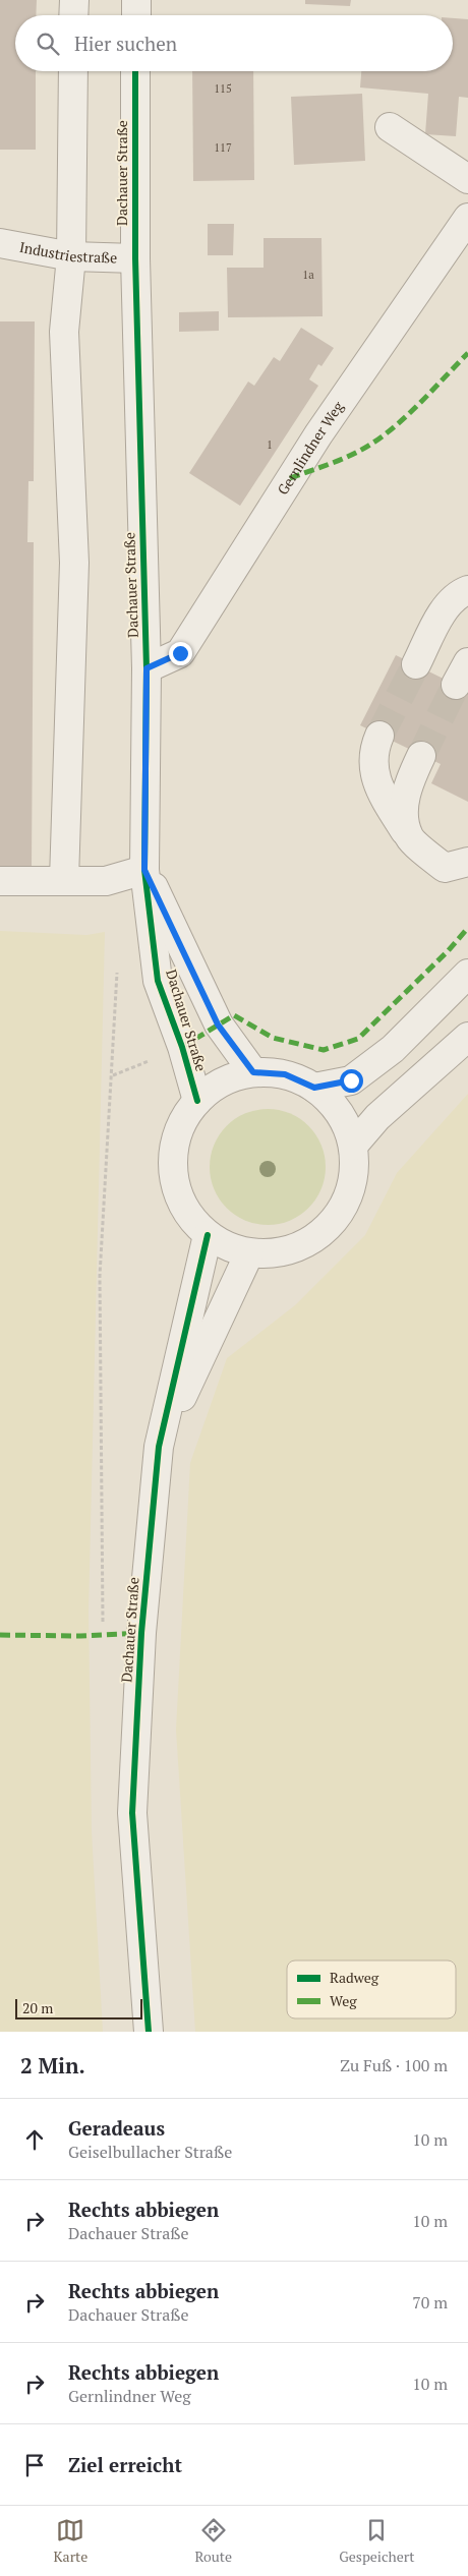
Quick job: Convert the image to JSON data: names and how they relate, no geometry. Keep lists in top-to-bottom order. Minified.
{"streets":{"street":["Dachauer Straße","Industriestraße","Gernlindner Weg"]},"crossings":[["Dachauer Straße","Industriestraße"],["Dachauer Straße","Gernlindner Weg"]],"house_numbers":["115","117","1a","1"],"legend":["Radweg","Weg"],"scale_bar":"20 m","page":{"search":"Hier suchen","scale":"20 m","heading":["2 Min.","Zu Fuß · 100 m"],"list":[["Geradeaus","Geiselbullacher Straße","10 m"],["Rechts abbiegen","Dachauer Straße","10 m"],["Rechts abbiegen","Dachauer Straße","70 m"],["Rechts abbiegen","Gernlindner Weg","10 m"],"Ziel erreicht"],"nav":["Karte","Route","Gespeichert"]}}
